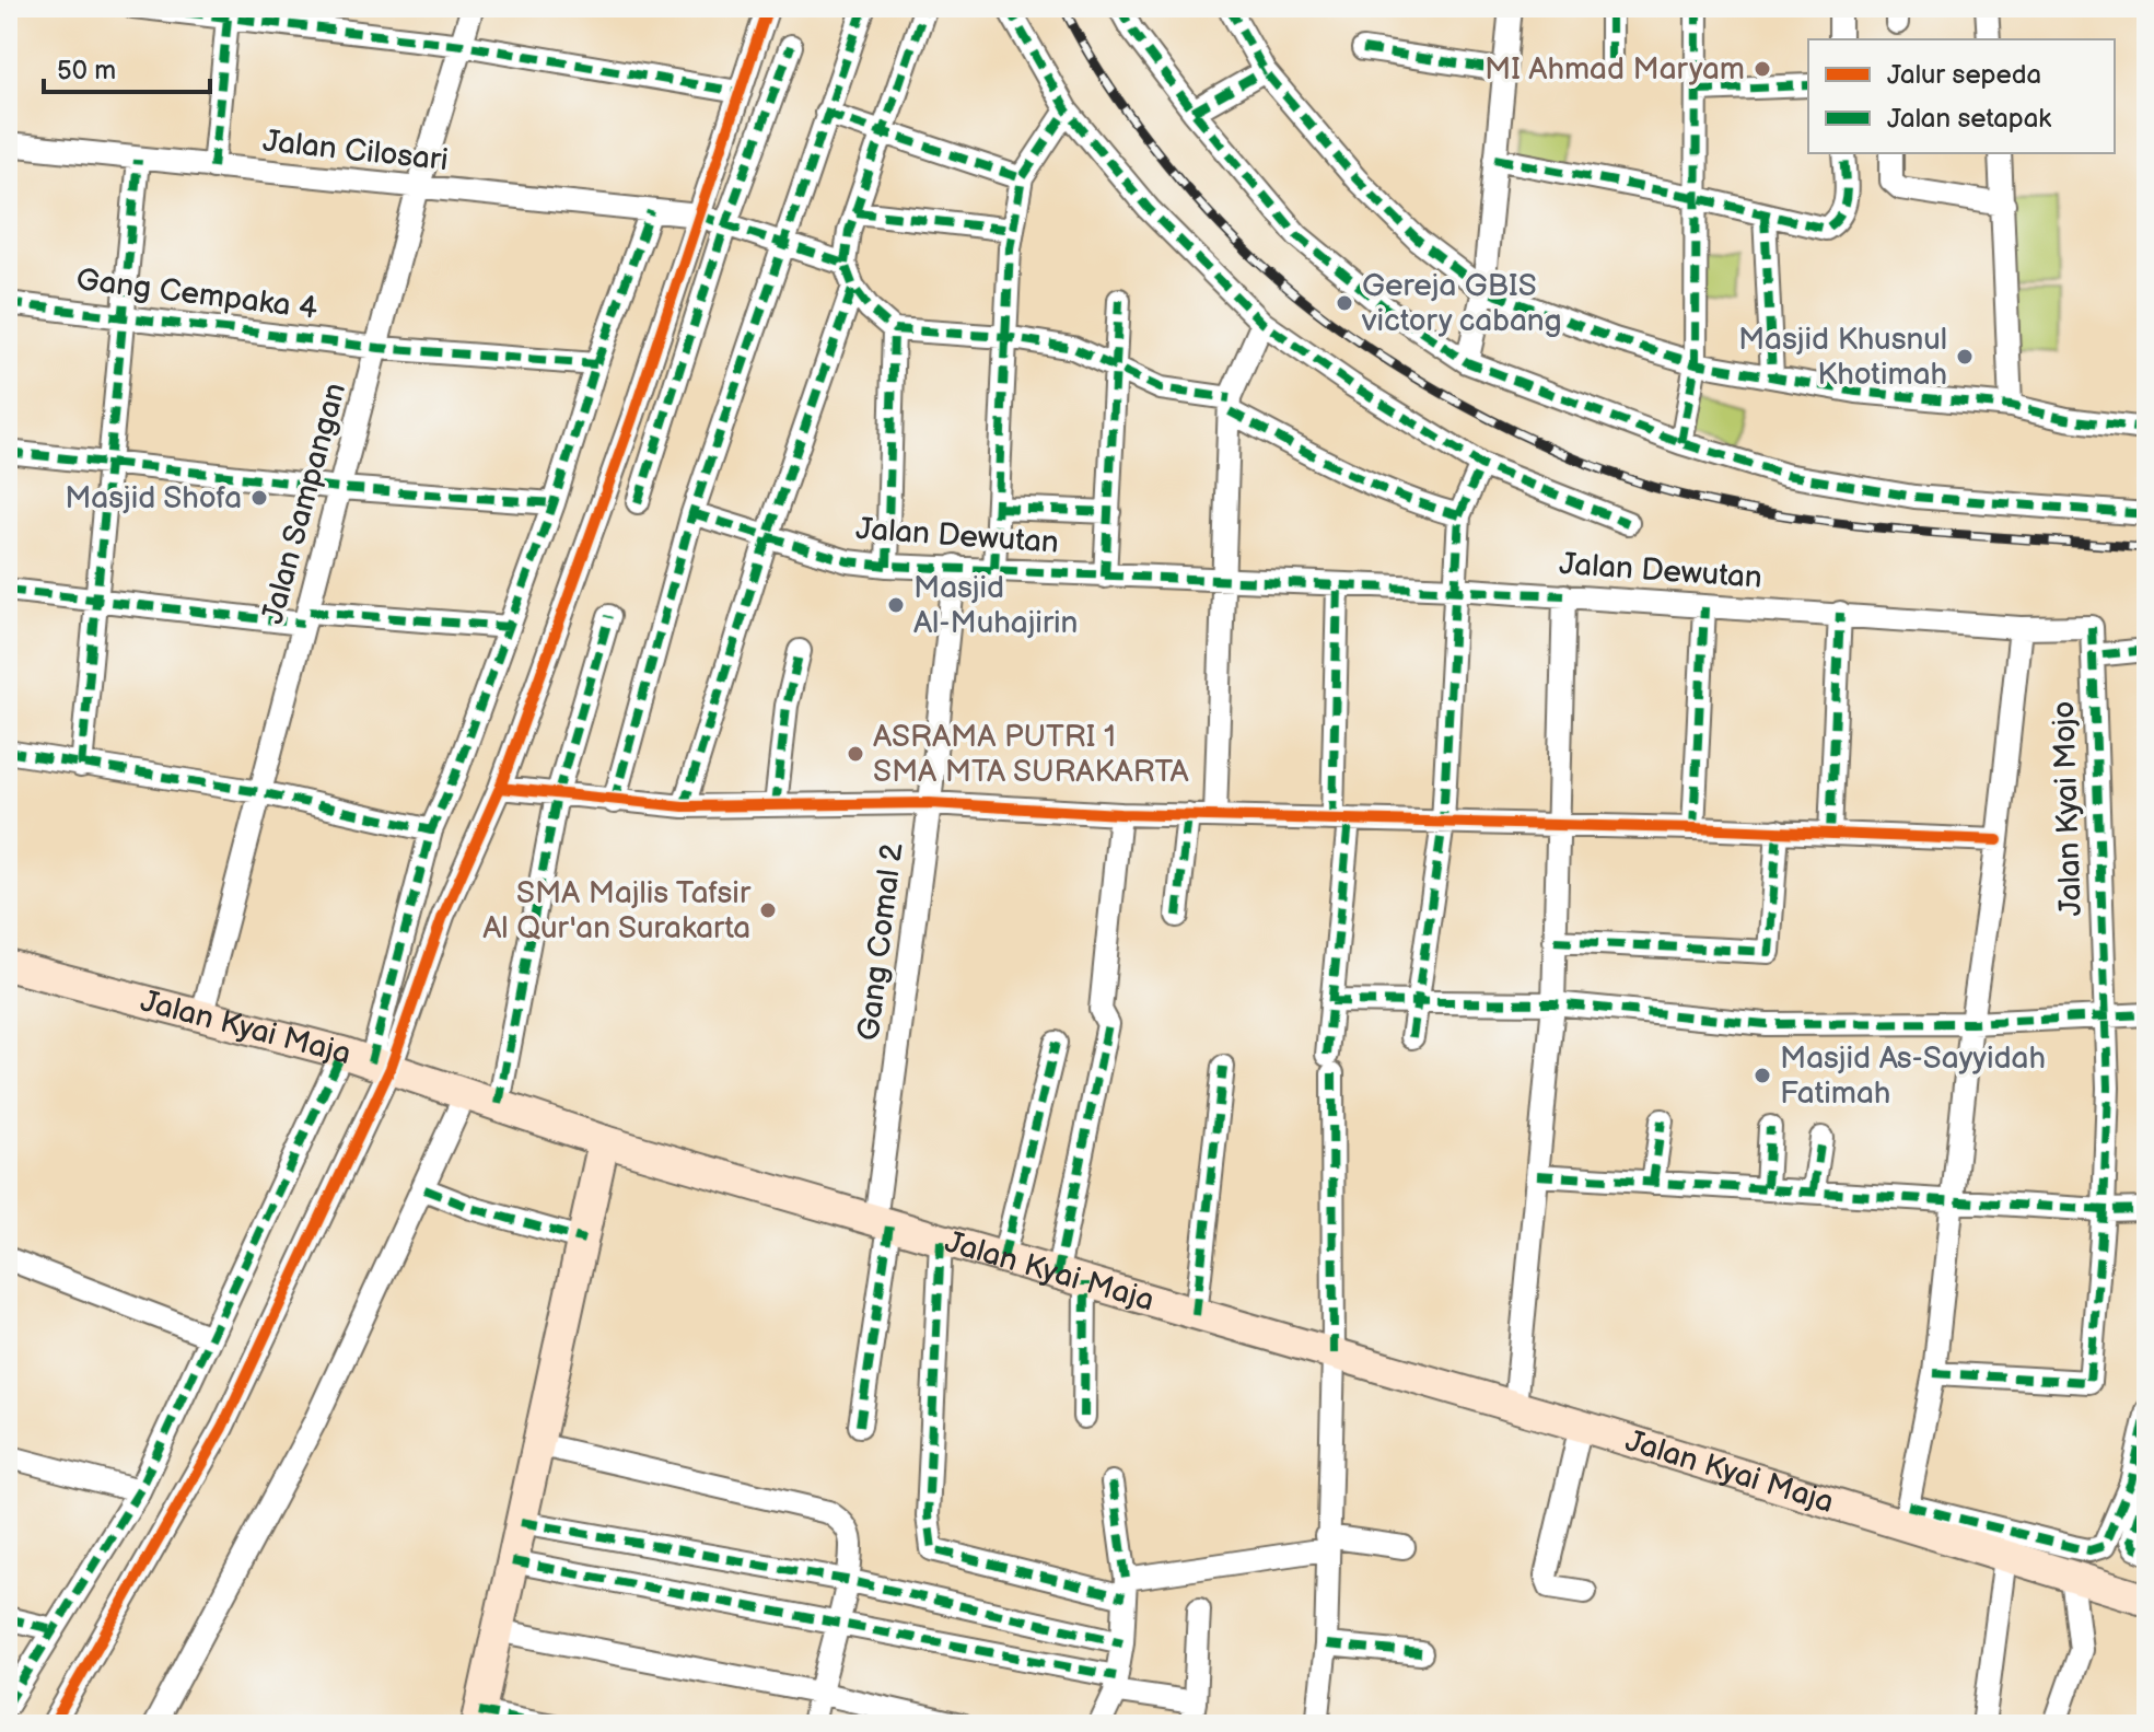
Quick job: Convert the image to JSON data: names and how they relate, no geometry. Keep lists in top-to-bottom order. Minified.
{"streets":{"main road":["Jalan Kyai Maja"],"street":["Jalan Cilosari","Gang Cempaka 4","Jalan Sampangan","Jalan Dewutan","Jalan Kyai Mojo","Gang Comal 2"]},"crossings":[["Jalan Cilosari","Jalan Sampangan"],["Gang Cempaka 4","Jalan Sampangan"],["Jalan Sampangan","Jalan Kyai Maja"],["Jalan Dewutan","Jalan Kyai Mojo"],["Jalan Dewutan","Gang Comal 2"],["Jalan Kyai Mojo","Jalan Kyai Maja"],["Gang Comal 2","Jalan Kyai Maja"]],"places":["MI Ahmad Maryam","Gereja GBIS victory cabang","Masjid Khusnul Khotimah","Masjid Shofa","Masjid Al-Muhajirin","ASRAMA PUTRI 1 SMA MTA SURAKARTA","SMA Majlis Tafsir Al Qur'an Surakarta","Masjid As-Sayyidah Fatimah"],"legend":["Jalur sepeda","Jalan setapak"],"scale_bar":"50 m"}
